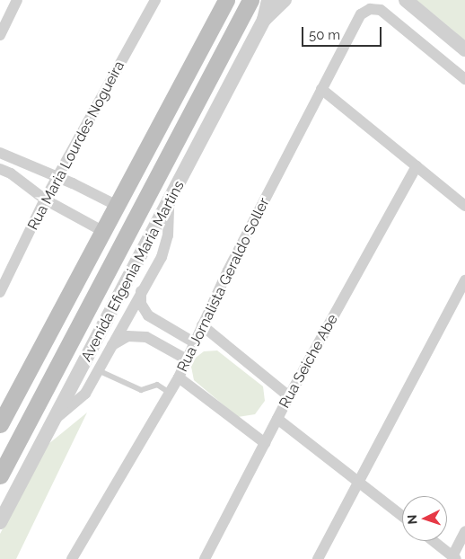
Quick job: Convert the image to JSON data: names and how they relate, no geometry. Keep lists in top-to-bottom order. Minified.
{"streets":{"street":["Rua Maria Lourdes Nogueira","Avenida Efigenia Maria Martins","Rua Jornalista Geraldo Soller","Rua Seiche Abe"]},"scale_bar":"50 m","north":"left"}
